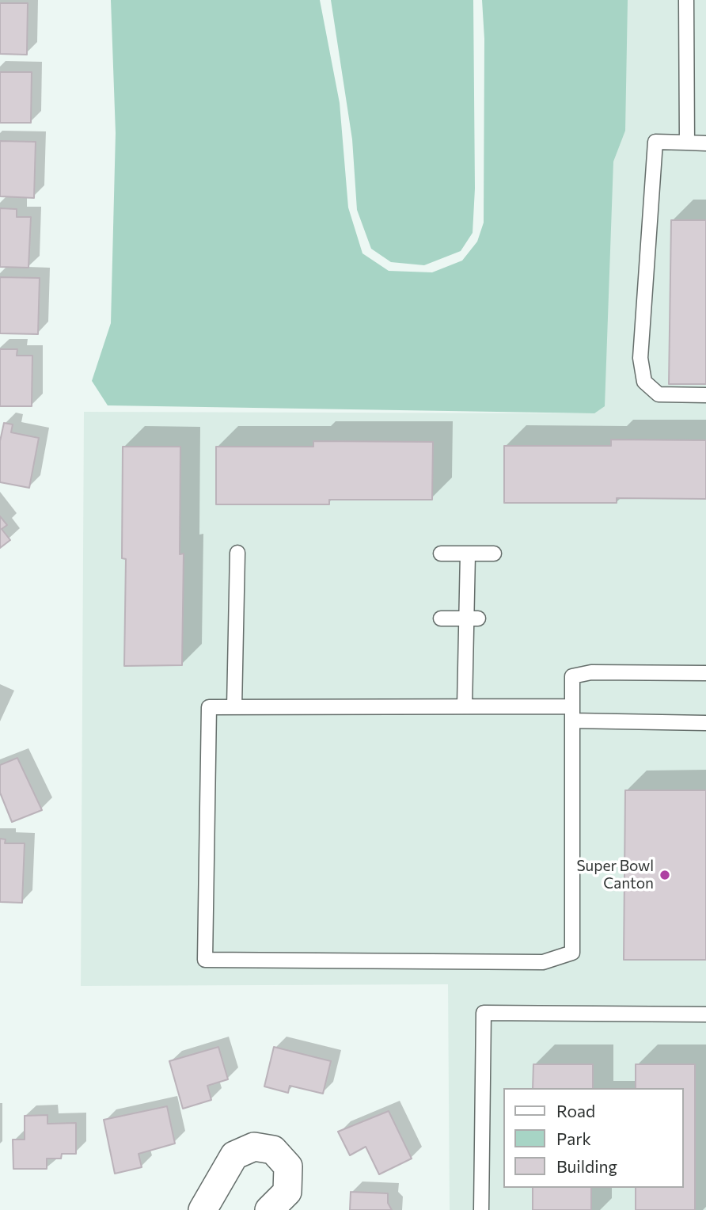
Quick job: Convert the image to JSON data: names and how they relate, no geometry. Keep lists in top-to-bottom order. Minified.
{"places":["Super Bowl Canton"],"legend":["Road","Park","Building"]}
